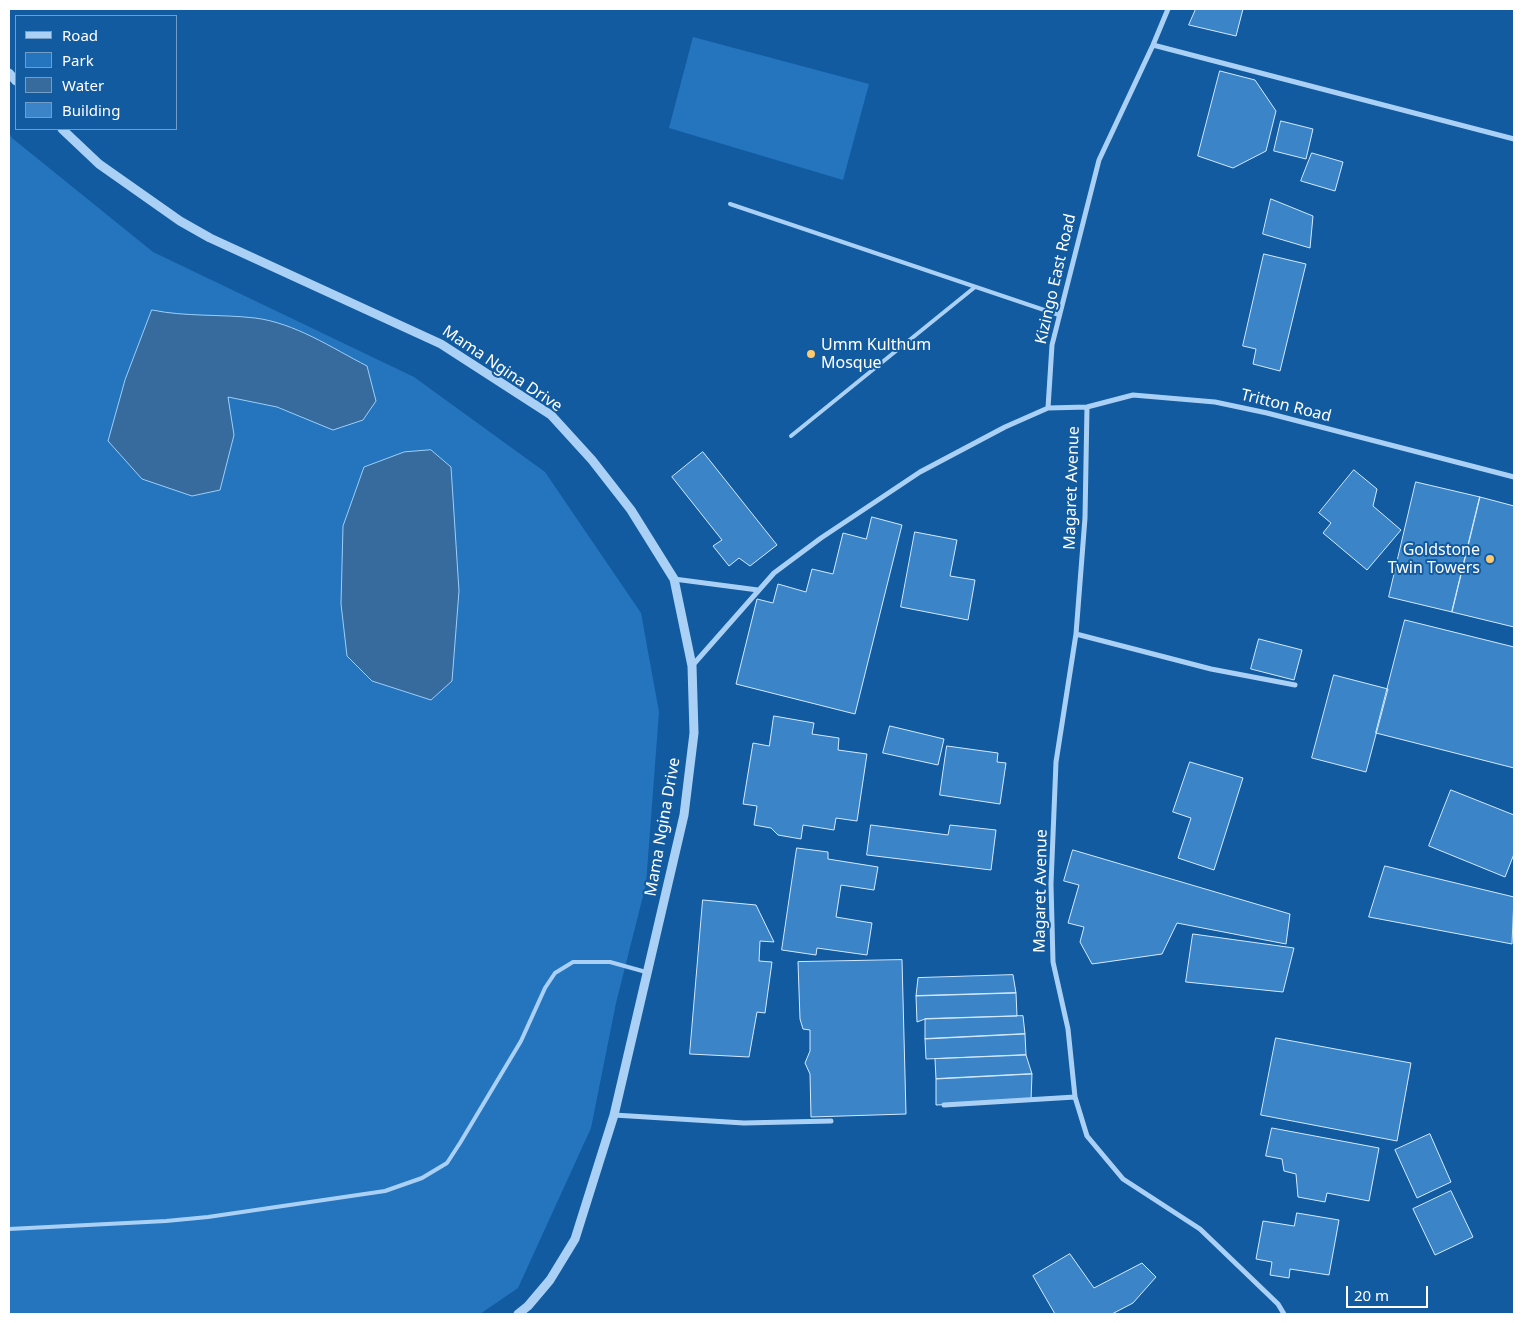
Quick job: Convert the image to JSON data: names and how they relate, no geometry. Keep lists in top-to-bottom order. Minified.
{"streets":{"street":["Kizingo East Road","Mama Ngina Drive","Tritton Road","Magaret Avenue"]},"crossings":[["Kizingo East Road","Tritton Road"],["Tritton Road","Magaret Avenue"]],"places":["Umm Kulthum Mosque","Goldstone Twin Towers"],"legend":["Road","Park","Water","Building"],"scale_bar":"20 m"}
